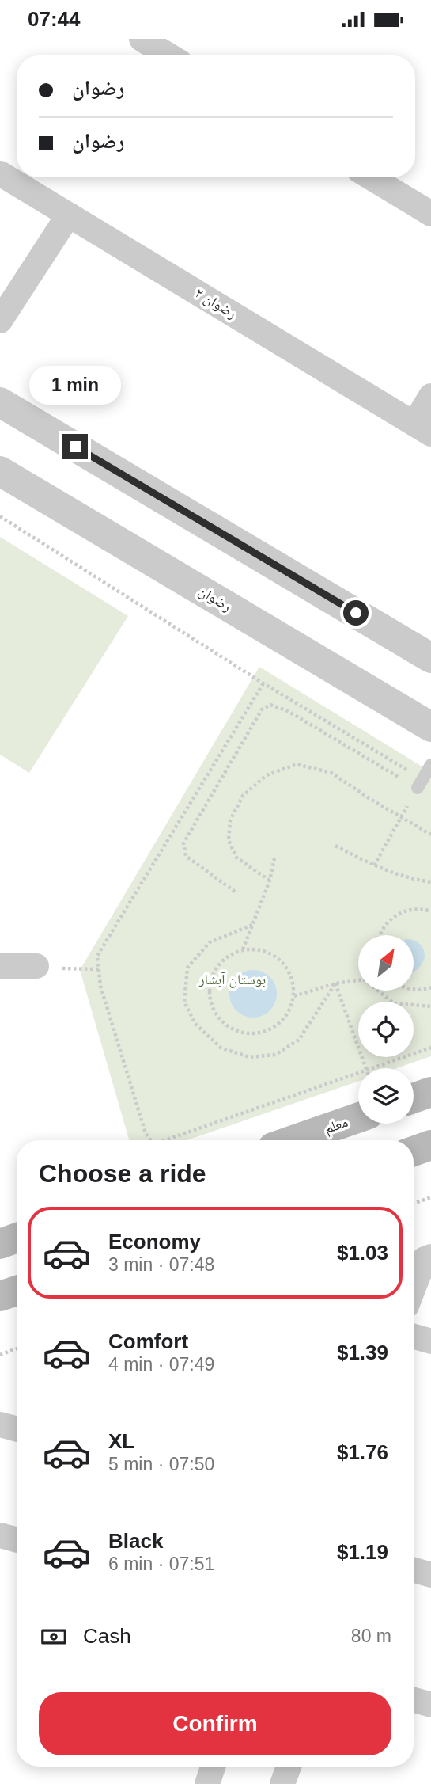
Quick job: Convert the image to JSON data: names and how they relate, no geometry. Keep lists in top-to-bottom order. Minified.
{"streets":{"main road":["معلم"],"street":["رضوان ۲","رضوان"]},"parks":["بوستان آبشار"],"north":"top right","page":{"status":"07:44","banner":["رضوان","رضوان"],"bubble":"1 min","heading":"Choose a ride","list":[{"name":"Economy","note":"3 min · 07:48","value":"$1.03"},{"name":"Comfort","note":"4 min · 07:49","value":"$1.39"},{"name":"XL","note":"5 min · 07:50","value":"$1.76"},{"name":"Black","note":"6 min · 07:51","value":"$1.19"}],"pay":["Cash","80 m"],"buttons":"Confirm"}}
